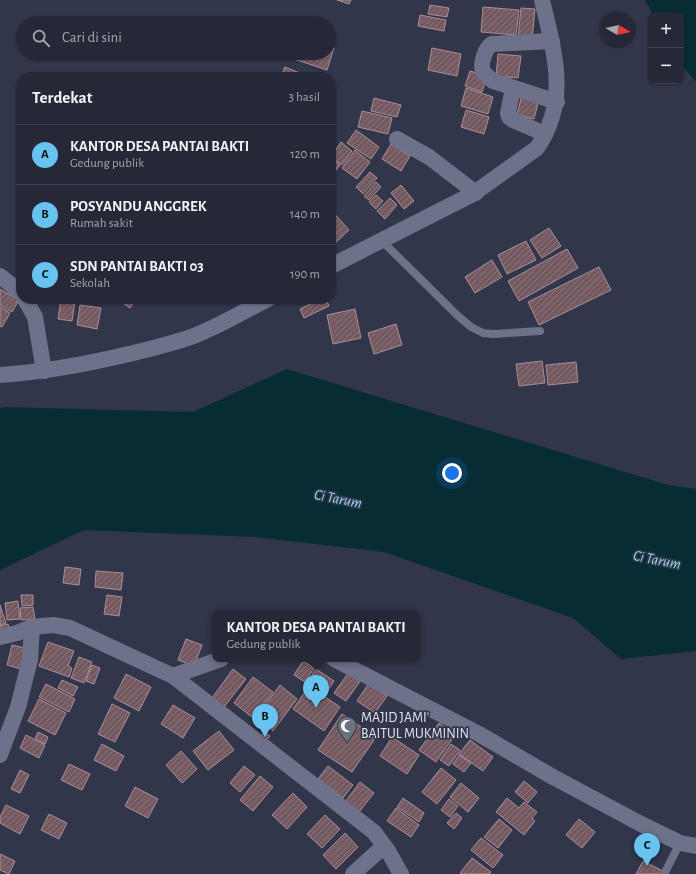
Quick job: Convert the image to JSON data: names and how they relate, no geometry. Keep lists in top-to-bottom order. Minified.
{"water":["Ci Tarum"],"places":{"mosque":["MAJID JAMI' BAITUL MUKMININ"]},"north":"right","page":{"map_buttons":["+","−"],"search":"Cari di sini","heading":["Terdekat","3 hasil"],"list":[{"mark":"A","name":"KANTOR DESA PANTAI BAKTI","note":"Gedung publik","value":"120 m"},{"mark":"B","name":"POSYANDU ANGGREK","note":"Rumah sakit","value":"140 m"},{"mark":"C","name":"SDN PANTAI BAKTI 03","note":"Sekolah","value":"190 m"}],"popup":["KANTOR DESA PANTAI BAKTI","Gedung publik"],"pins":["A","B","C"]}}
